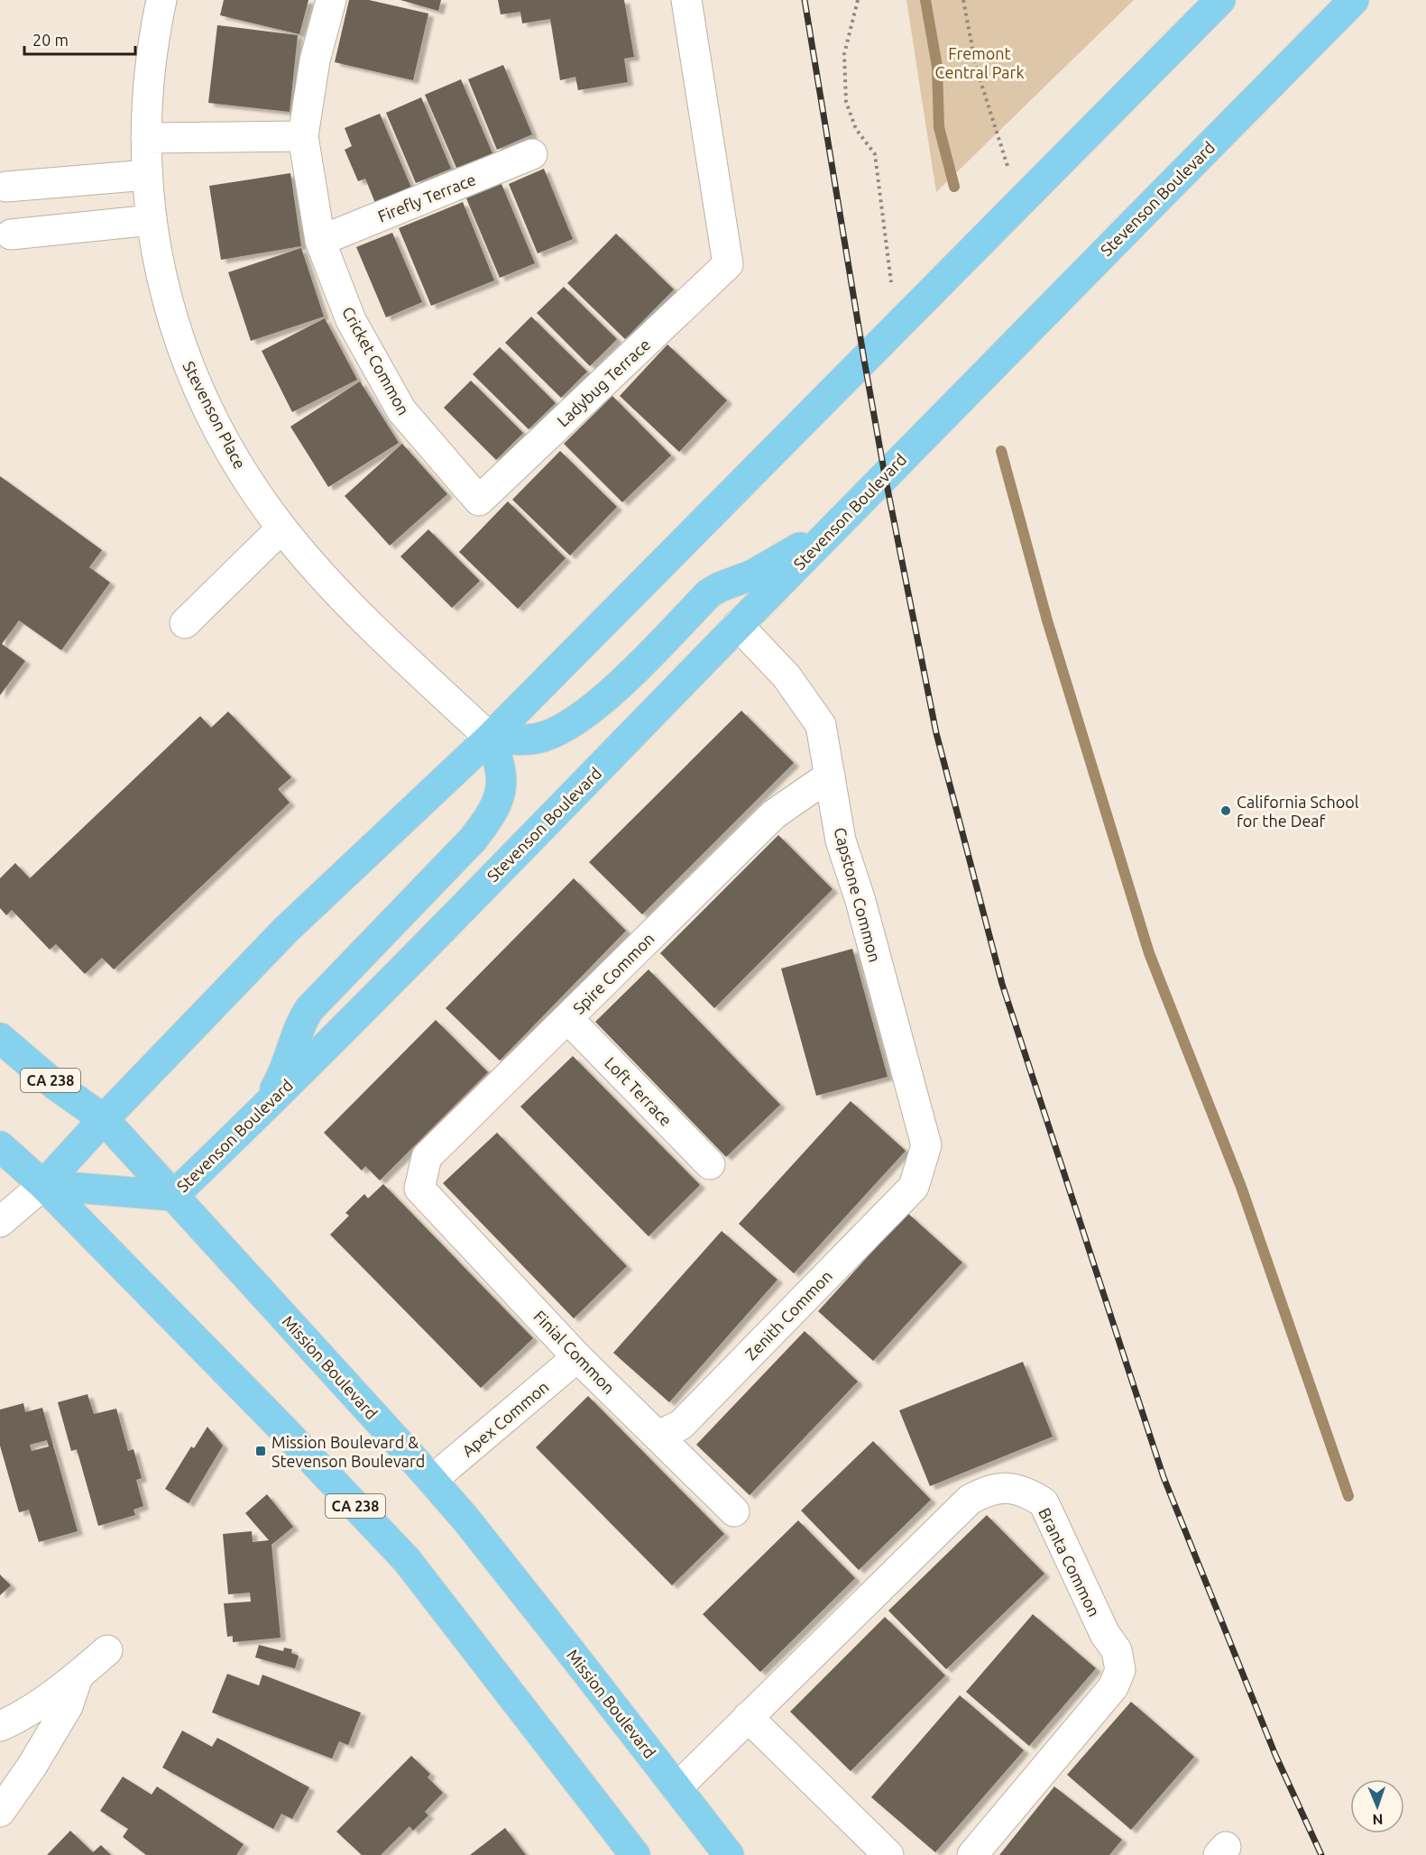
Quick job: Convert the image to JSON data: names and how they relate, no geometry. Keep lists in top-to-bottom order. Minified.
{"streets":{"main road":["Stevenson Boulevard","CA 238","Mission Boulevard"],"street":["Firefly Terrace","Cricket Common","Ladybug Terrace","Stevenson Place","Capstone Common","Spire Common","Loft Terrace","Zenith Common","Finial Common","Apex Common","Branta Common"]},"crossings":[["Firefly Terrace","Cricket Common"],["Stevenson Boulevard","Capstone Common"],["Stevenson Boulevard","CA 238"],["Stevenson Boulevard","Mission Boulevard"],["Cricket Common","Ladybug Terrace"],["Capstone Common","Spire Common"],["Capstone Common","Zenith Common"],["Spire Common","Loft Terrace"],["Spire Common","Finial Common"],["Zenith Common","Finial Common"],["Finial Common","Apex Common"],["Mission Boulevard","Apex Common"],["Mission Boulevard","Branta Common"]],"parks":["Fremont Central Park"],"places":{"other":["California School for the Deaf"],"transit":["Mission Boulevard & Stevenson Boulevard"]},"scale_bar":"20 m","north":"bottom"}
